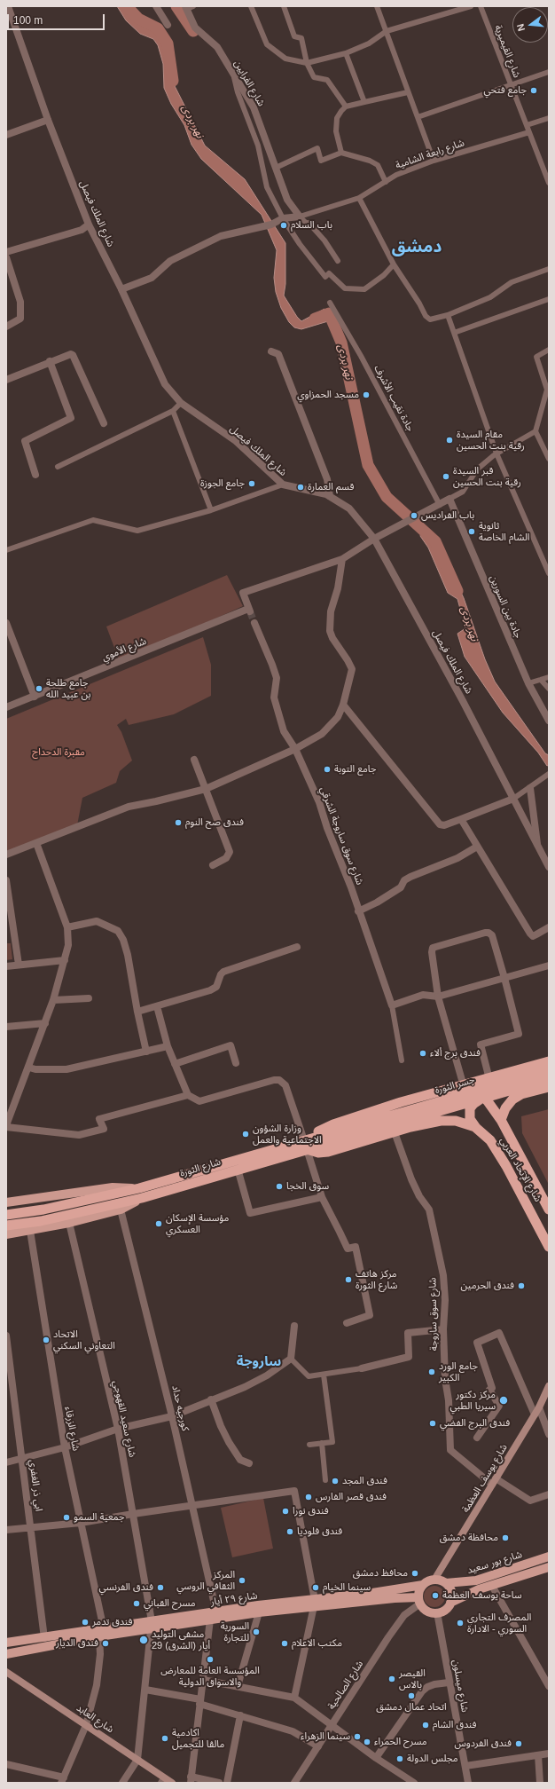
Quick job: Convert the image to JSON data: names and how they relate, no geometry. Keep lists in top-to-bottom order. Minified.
{"streets":{"highway":["جسر الثورة","شارع الثورة","شارع الإتحاد العربي"],"main road":["شارع يوسف العظمة","شارع بور سعيد","شارع ٢٩ أيار","شارع العابد"],"street":["شارع القيميرية","شارع الفرايين","شارع رابعة الشامية","شارع الملك فيصل","جادة نقيب الأشرف","جادة بين السورين","شارع الأموي","شارع سوق ساروجة الشرقي","شارع سوق ساروجة","كورجيه حداد","شارع سعيد القهوجي","شارع الزرقاء","ابي ذر الغفري","شارع الصالحية","شارع ميسلون"]},"crossings":[["شارع القيميرية","شارع رابعة الشامية"],["شارع الفرايين","شارع رابعة الشامية"],["جسر الثورة","شارع الثورة"],["شارع سوق ساروجة","شارع يوسف العظمة"],["كورجيه حداد","شارع ٢٩ أيار"],["شارع سعيد القهوجي","شارع ٢٩ أيار"],["شارع سعيد القهوجي","شارع العابد"],["شارع الزرقاء","شارع ٢٩ أيار"],["شارع الزرقاء","شارع العابد"],["شارع يوسف العظمة","شارع بور سعيد"],["شارع يوسف العظمة","شارع ٢٩ أيار"],["شارع يوسف العظمة","شارع الصالحية"],["شارع يوسف العظمة","شارع ميسلون"],["ابي ذر الغفري","شارع ٢٩ أيار"],["شارع بور سعيد","شارع ٢٩ أيار"],["شارع بور سعيد","شارع الصالحية"],["شارع بور سعيد","شارع ميسلون"],["شارع ٢٩ أيار","شارع الصالحية"],["شارع ٢٩ أيار","شارع ميسلون"],["شارع الصالحية","شارع ميسلون"]],"districts":["دمشق","ساروجة"],"water":["نهر بردى"],"parks":["مقبرة الدحداح"],"places":["جامع فتحي","باب السلام","مسجد الحمزاوي","مقام السيدة رقية بنت الحسين","قبر السيدة رقية بنت الحسين","جامع الجوزة","قسم العمارة","باب الفراديس","ثانوية الشام الخاصة","جامع طلحة بن عبيد الله","جامع التوبة","فندق صح النوم","فندق برج ألاء","وزارة الشؤون الاجتماعية والعمل","سوق الخجا","مؤسسة الإسكان العسكري","مركز هاتف شارع الثورة","فندق الحرمين","الاتحاد التعاوني السكني","جامع الورد الكبير","مركز دكتور سيريا الطبي","فندق البرج الفضي","فندق المجد","فندق قصر الفارس","فندق نورا","جمعية السمو","فندق فلوديا","محافظة دمشق","محافظ دمشق","المركز الثقافي الروسي","فندق الفرنسي","سينما الخيام","ساحة يوسف العظمة","مسرح القباني","فندق تدمر","المصرف التجاري السوري - الادارة","السورية للتجارة","مشفى التوليد 29 أيار (الشرق)","فندق الديار","مكتب الاعلام","المؤسسة العامة للمعارض والاسواق الدولية","القيصر بالاس","اتحاد عمال دمشق","فندق الشام","سينما الزهراء","اكادمية مالڤا للتجميل","مسرح الحمراء","فندق الفردوس","مجلس الدولة"],"scale_bar":"100 m","north":"left"}
